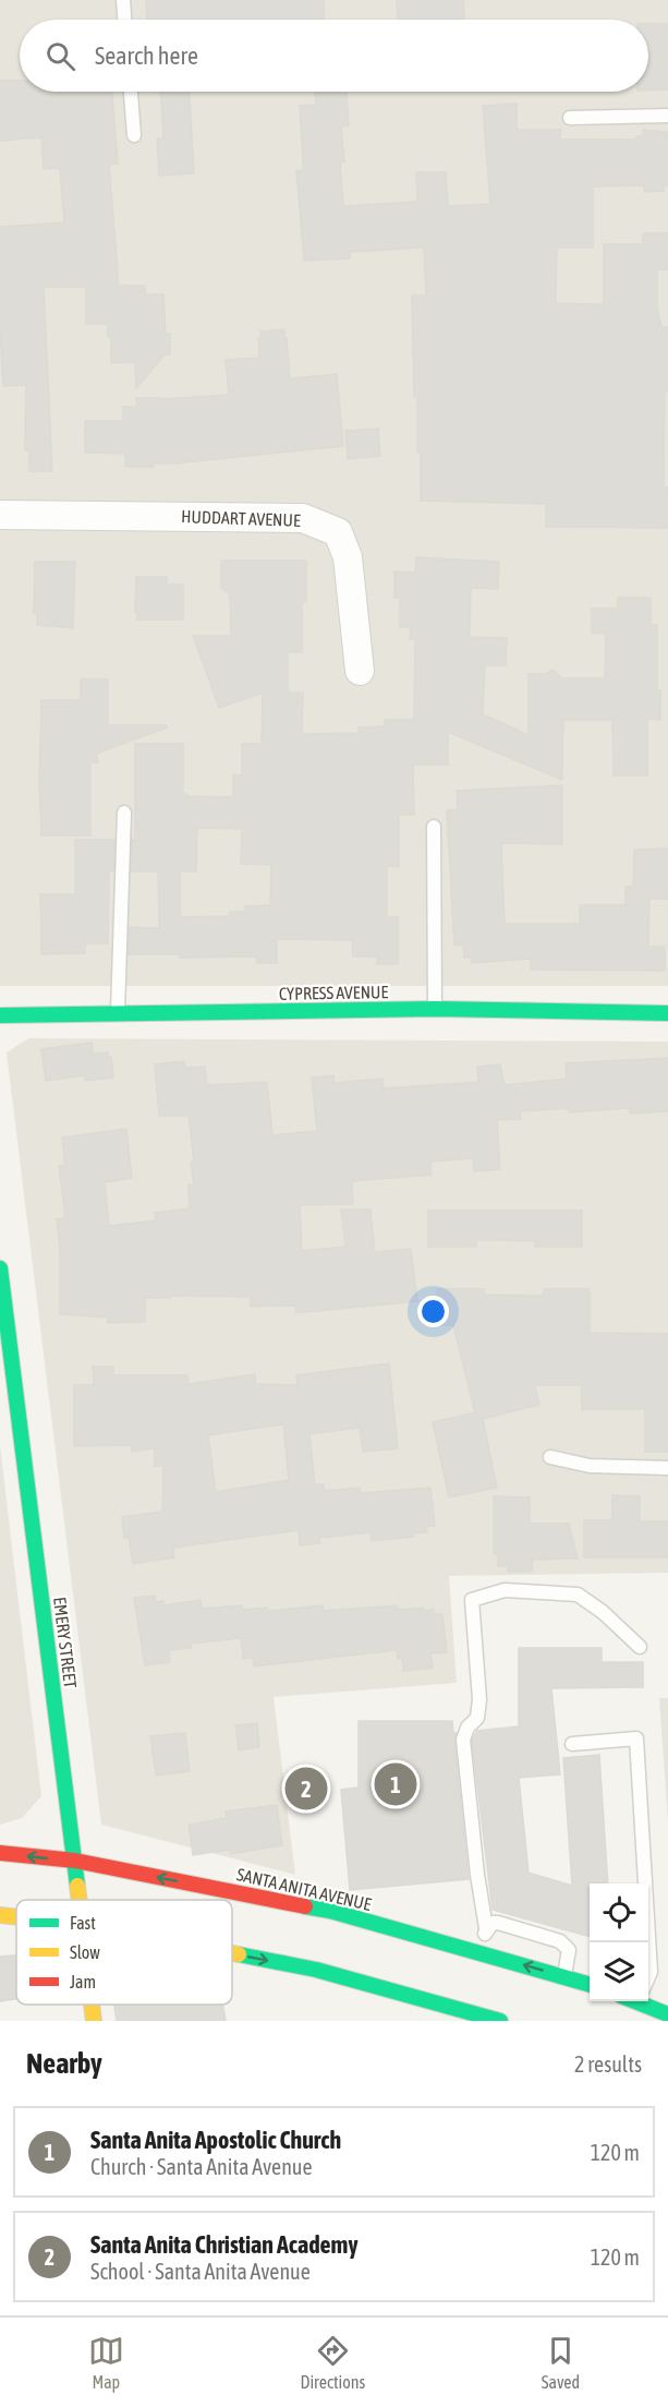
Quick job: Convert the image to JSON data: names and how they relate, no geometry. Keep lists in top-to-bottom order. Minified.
{"streets":{"street":["HUDDART AVENUE","CYPRESS AVENUE","EMERY STREET","SANTA ANITA AVENUE"]},"crossings":[["EMERY STREET","SANTA ANITA AVENUE"]],"legend":["Fast","Slow","Jam"],"page":{"search":"Search here","pins":["1","2"],"heading":["Nearby","2 results"],"list":[{"mark":"1","name":"Santa Anita Apostolic Church","note":"Church · Santa Anita Avenue","value":"120 m"},{"mark":"2","name":"Santa Anita Christian Academy","note":"School · Santa Anita Avenue","value":"120 m"}],"nav":["Map","Directions","Saved"]}}
